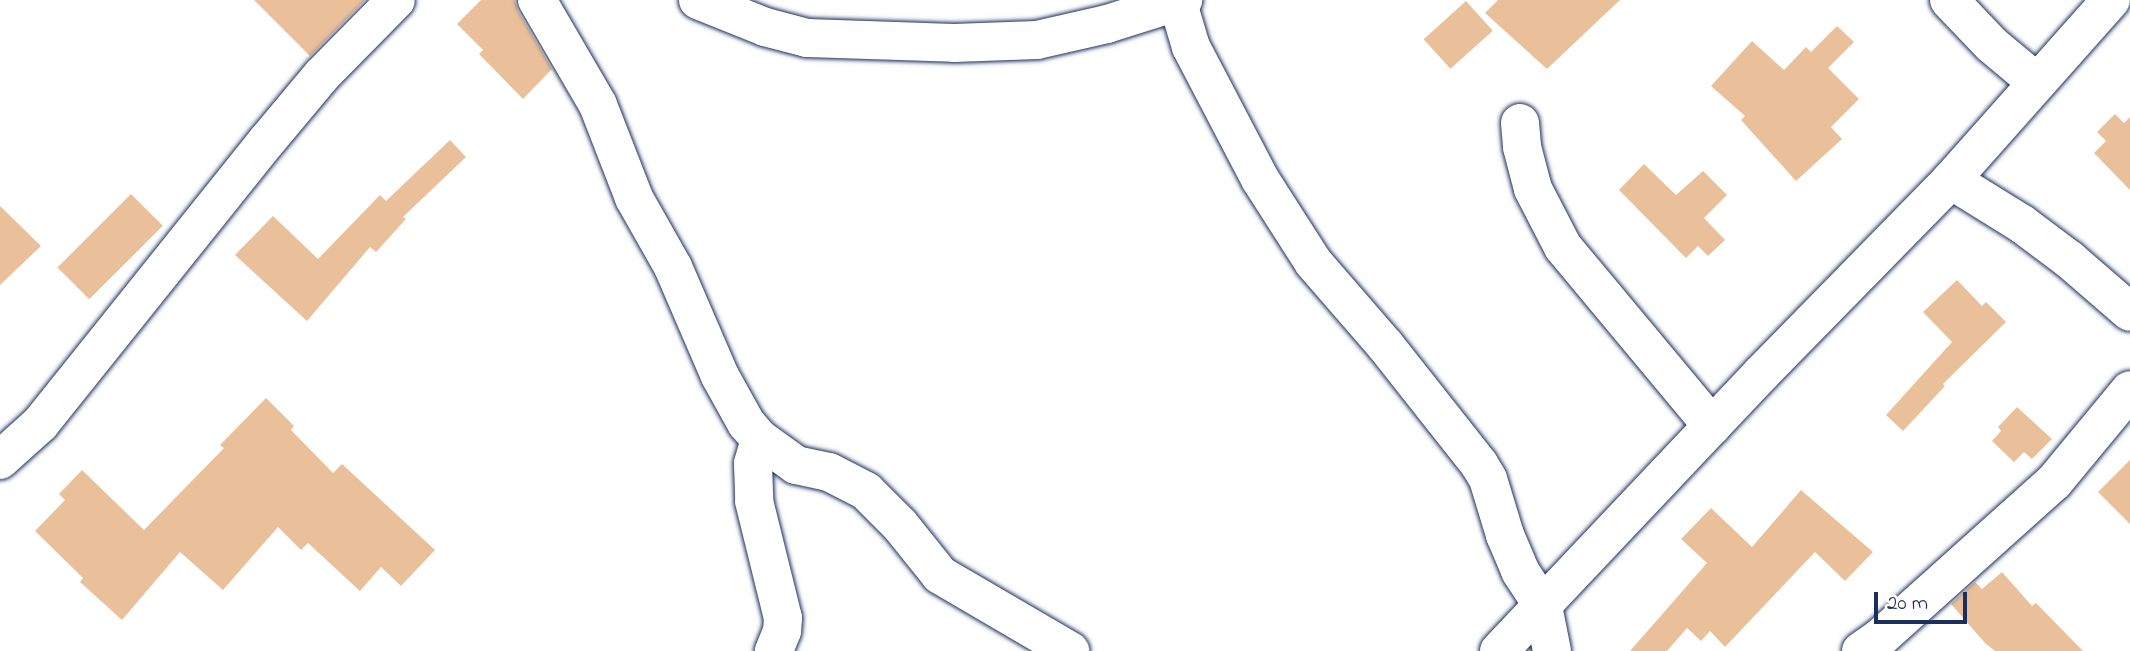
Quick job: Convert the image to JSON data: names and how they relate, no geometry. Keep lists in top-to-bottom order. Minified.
{"scale_bar":"20 m"}
